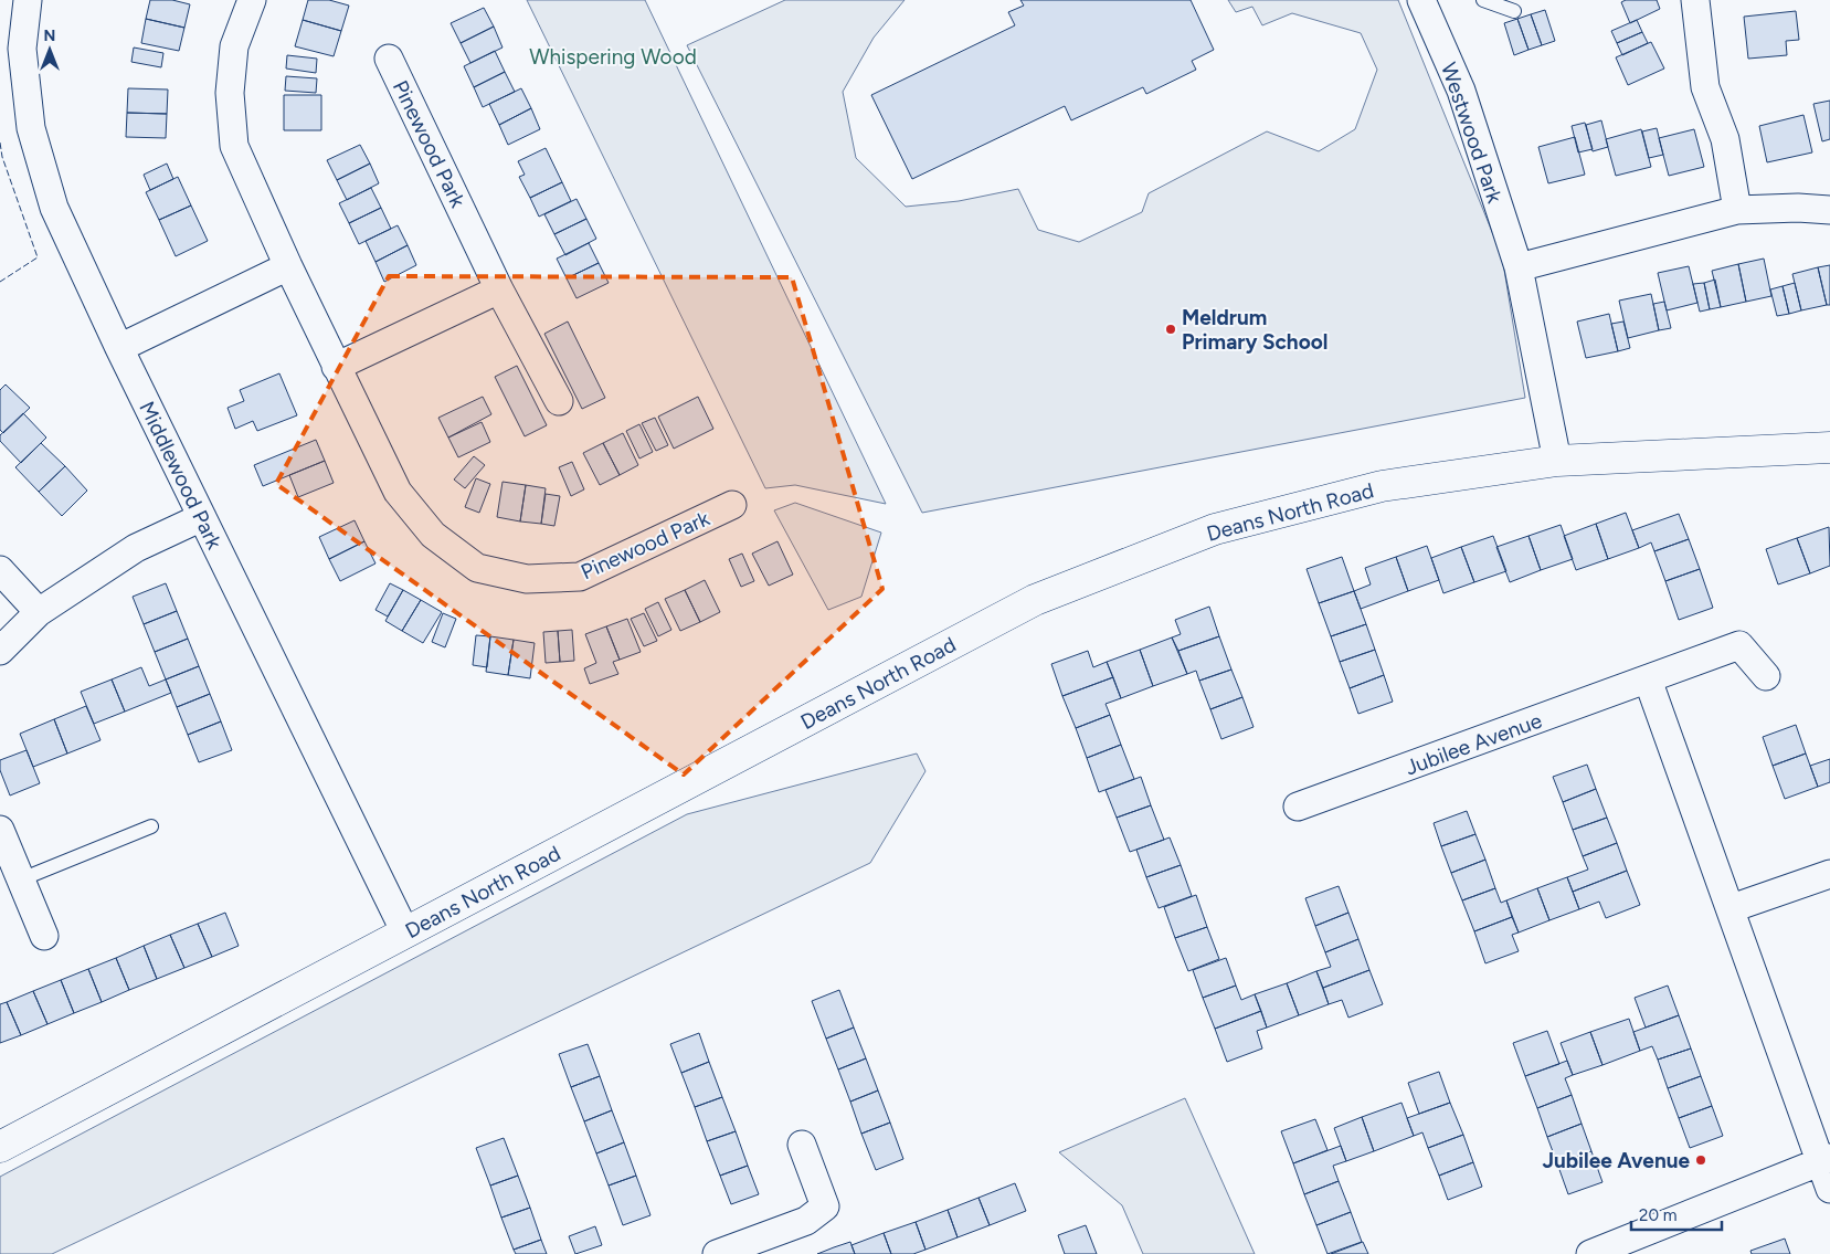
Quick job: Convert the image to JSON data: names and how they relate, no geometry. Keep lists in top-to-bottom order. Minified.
{"streets":{"street":["Westwood Park","Pinewood Park","Middlewood Park","Deans North Road","Jubilee Avenue"]},"crossings":[["Westwood Park","Deans North Road"],["Middlewood Park","Deans North Road"]],"parks":["Whispering Wood"],"places":["Meldrum Primary School","Jubilee Avenue"],"scale_bar":"20 m","north":"top"}
